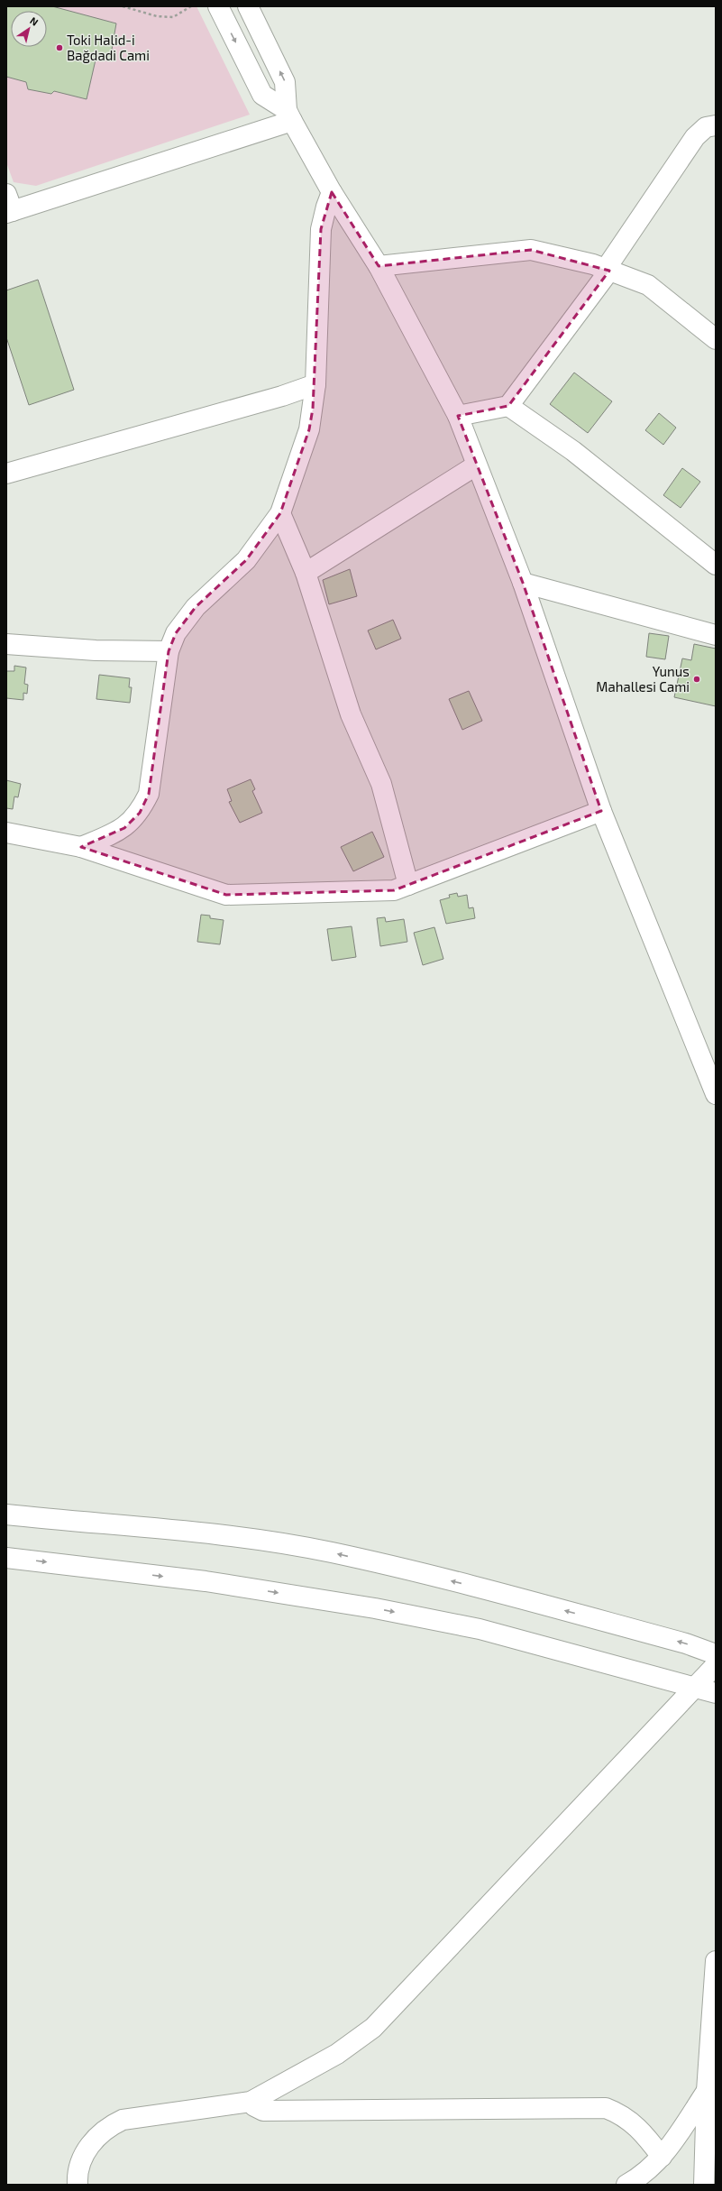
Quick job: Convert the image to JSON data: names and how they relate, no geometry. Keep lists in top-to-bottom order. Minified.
{"places":["Toki Halid-i Bağdadi Cami","Yunus Mahallesi Cami"],"north":"top right"}
